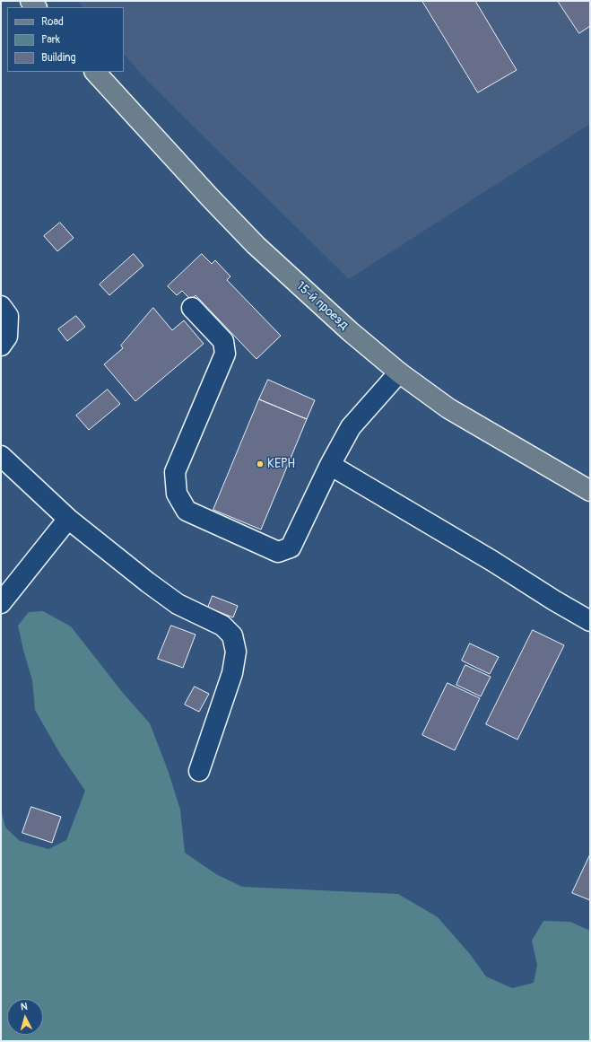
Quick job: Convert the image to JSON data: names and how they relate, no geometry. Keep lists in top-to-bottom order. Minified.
{"streets":{"main road":["15-й проезд"]},"places":["КЕРН"],"legend":["Road","Park","Building"],"north":"top"}
